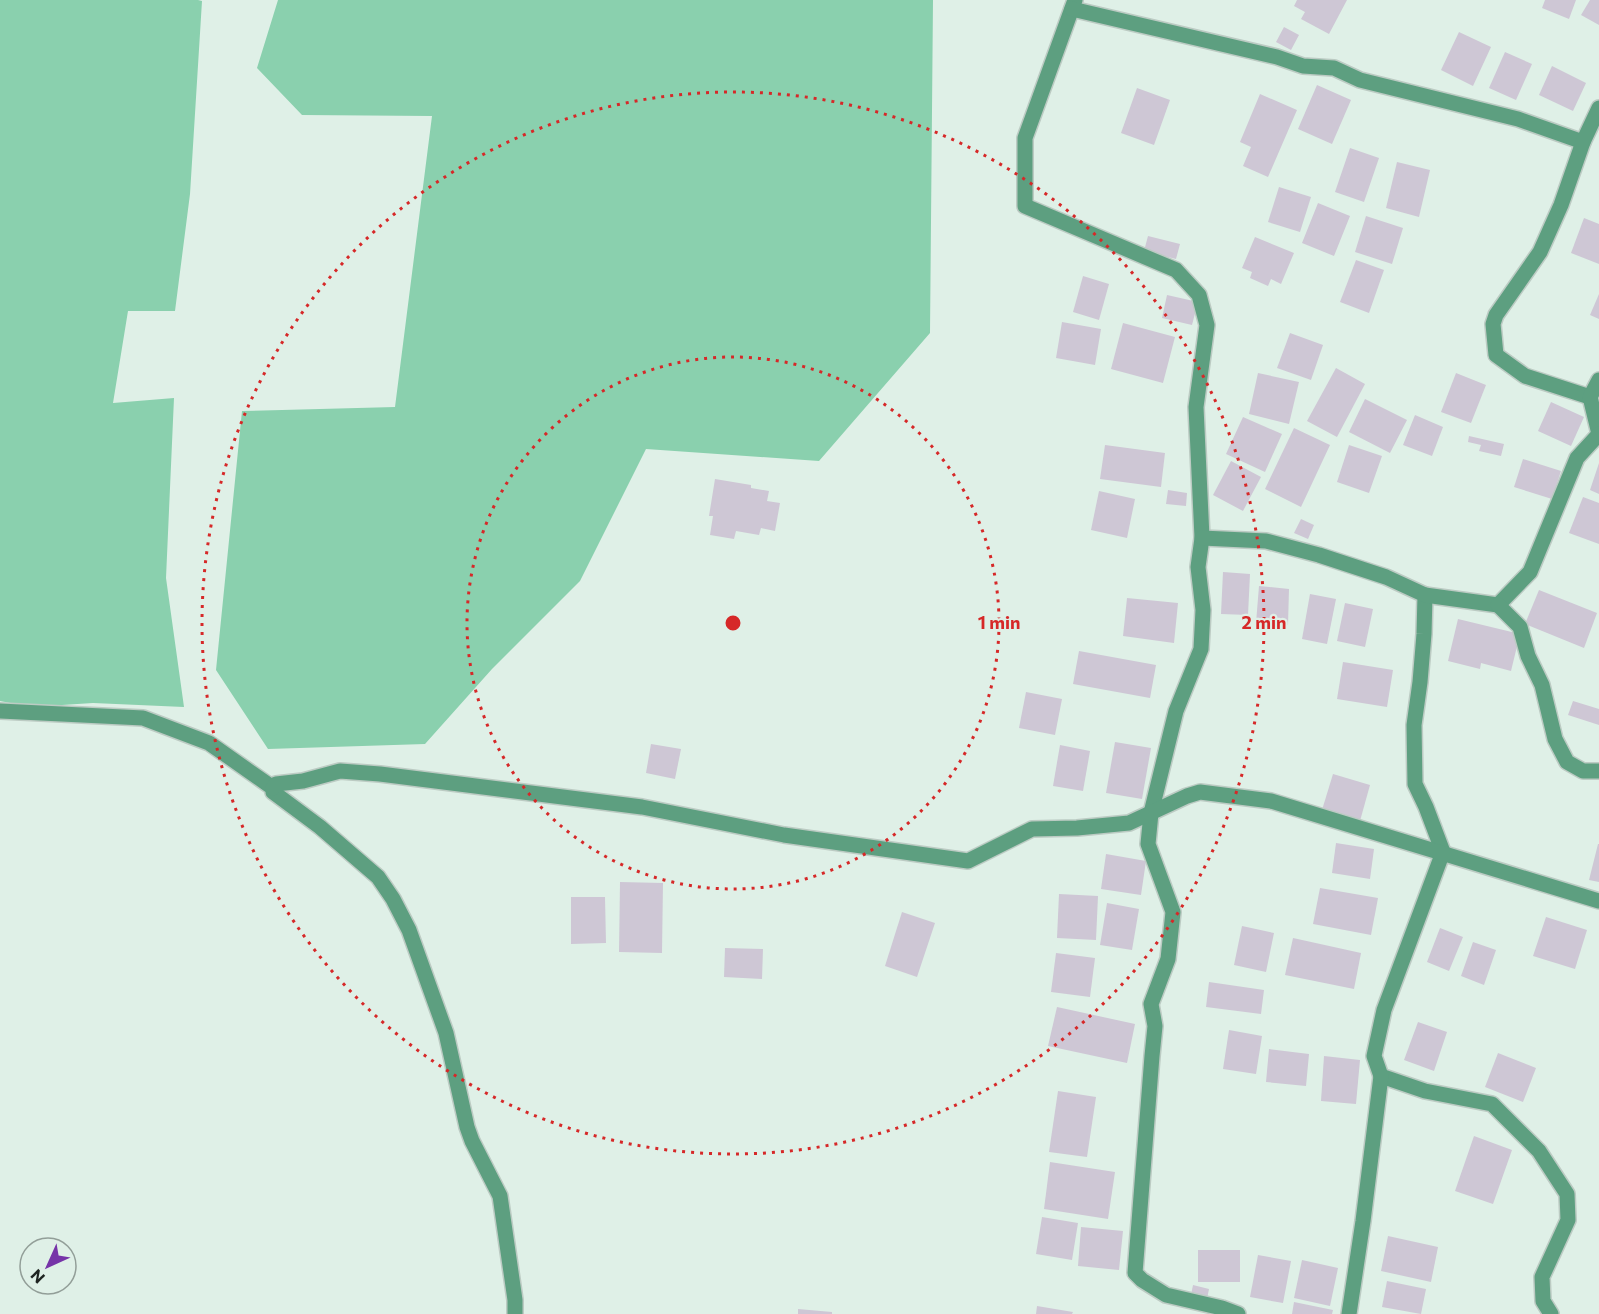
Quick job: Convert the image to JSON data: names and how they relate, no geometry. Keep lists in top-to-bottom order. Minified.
{"north":"bottom left","rings":["1 min","2 min"]}
